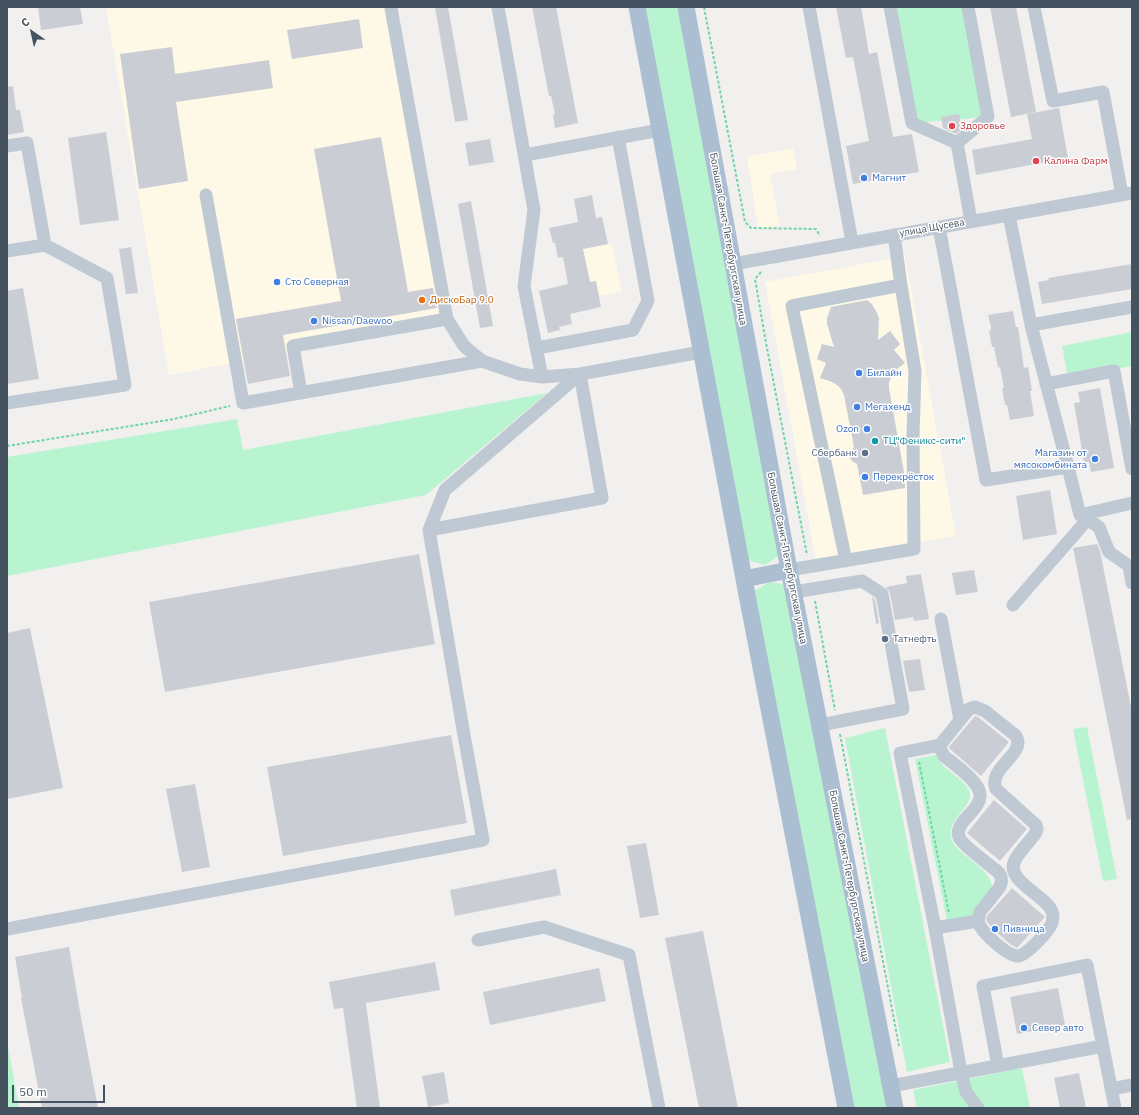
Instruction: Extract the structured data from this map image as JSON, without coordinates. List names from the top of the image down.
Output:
{
  "streets": {
    "main road": ["Большая Санкт-Петербургская улица"],
    "street": ["улица Щусева"]
  },
  "crossings": [
    ["улица Щусева", "Большая Санкт-Петербургская улица"]
  ],
  "places": [
    "Здоровье",
    "Калина Фарм",
    "Магнит",
    "Сто Северная",
    "ДискоБар 9.0",
    "Nissan/Daewoo",
    "Билайн",
    "Мегахенд",
    "Ozon",
    "ТЦ\"Феникс-сити\"",
    "Сбербанк",
    "Магазин от мясокомбината",
    "Перекрёсток",
    "Татнефть",
    "Пивница",
    "Север авто"
  ],
  "scale_bar": "50 m",
  "north": "top left"
}
